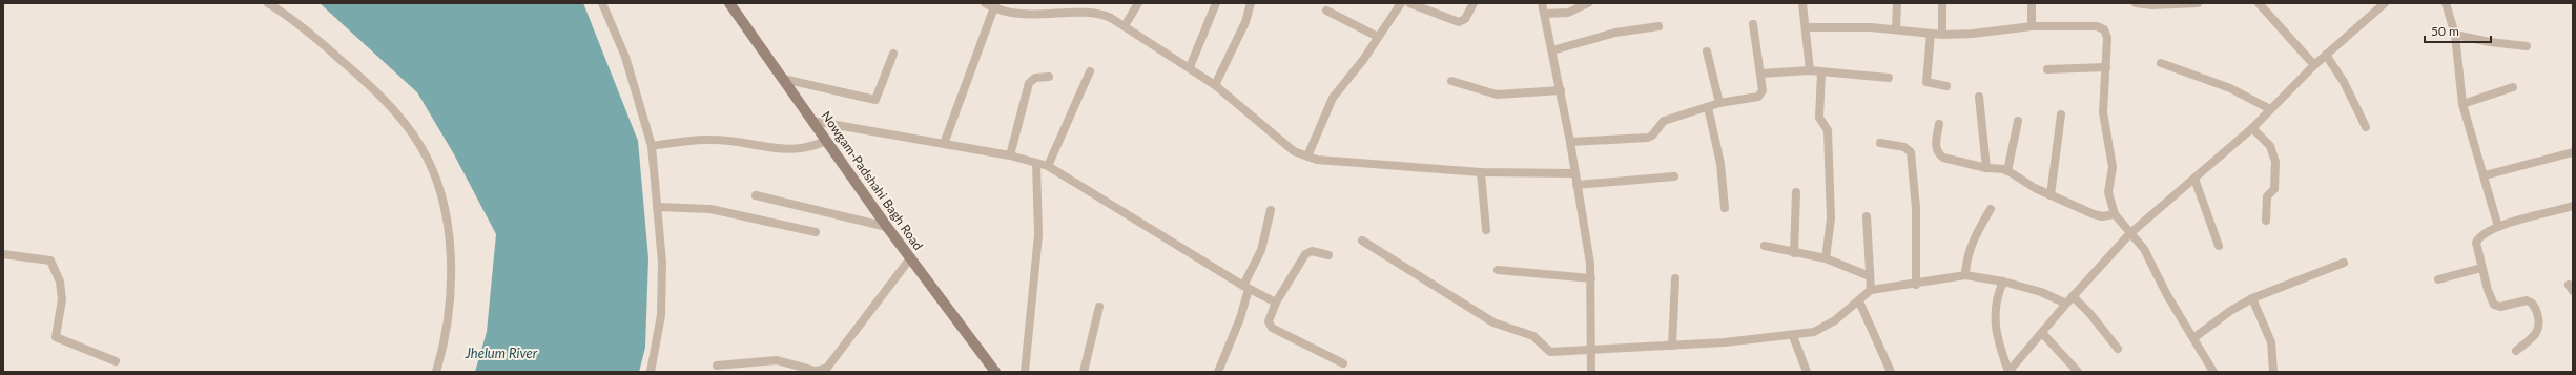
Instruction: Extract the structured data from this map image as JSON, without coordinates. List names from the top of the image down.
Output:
{
  "streets": {
    "main road": ["Nowgam-Padshahi Bagh Road"]
  },
  "water": ["Jhelum River"],
  "scale_bar": "50 m"
}
